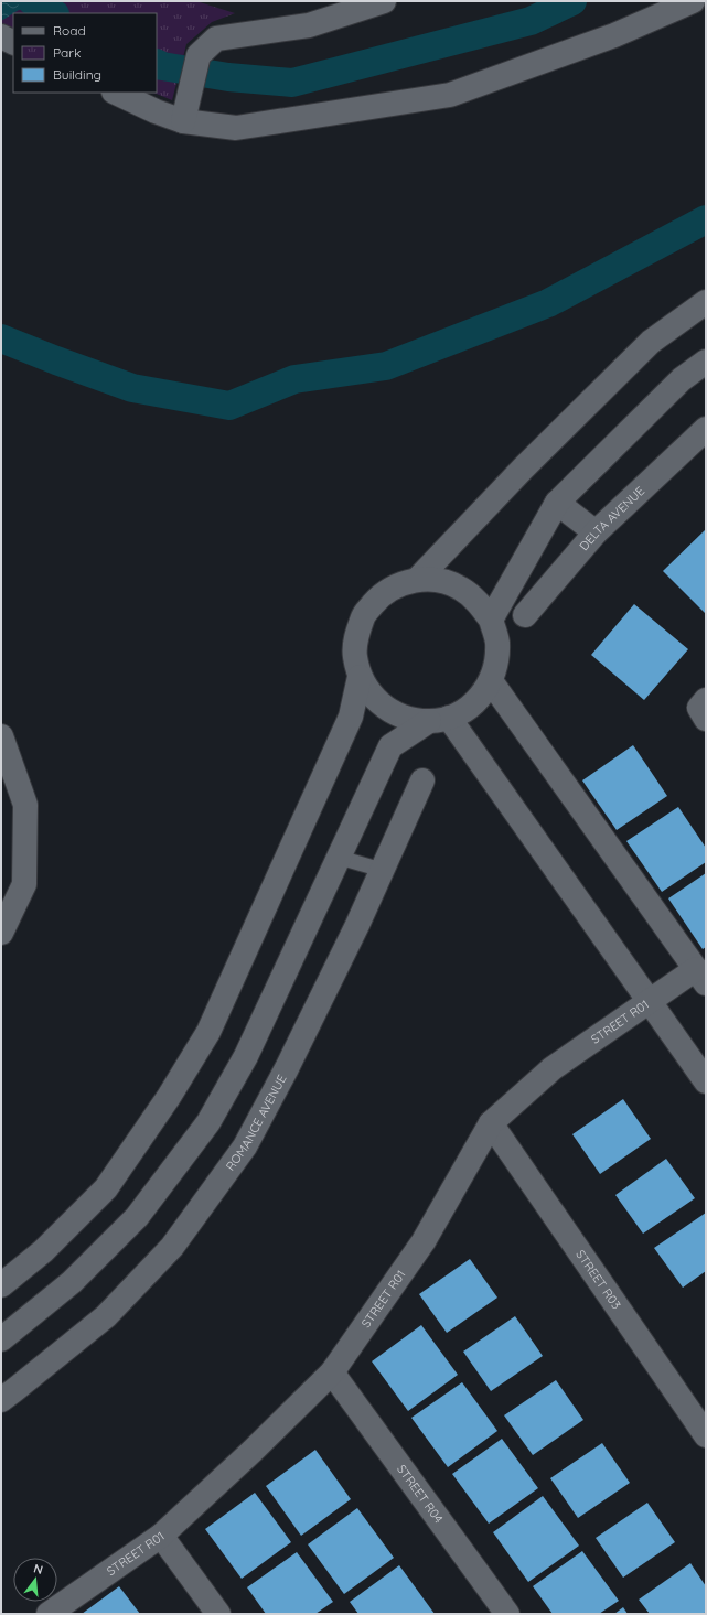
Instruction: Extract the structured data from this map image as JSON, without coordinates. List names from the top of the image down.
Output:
{
  "streets": {
    "street": [
      "DELTA AVENUE",
      "STREET R01",
      "ROMANCE AVENUE",
      "STREET R03",
      "STREET R04"
    ]
  },
  "crossings": [
    ["STREET R01", "STREET R03"],
    ["STREET R01", "STREET R04"]
  ],
  "legend": ["Road", "Park", "Building"],
  "north": "top"
}
